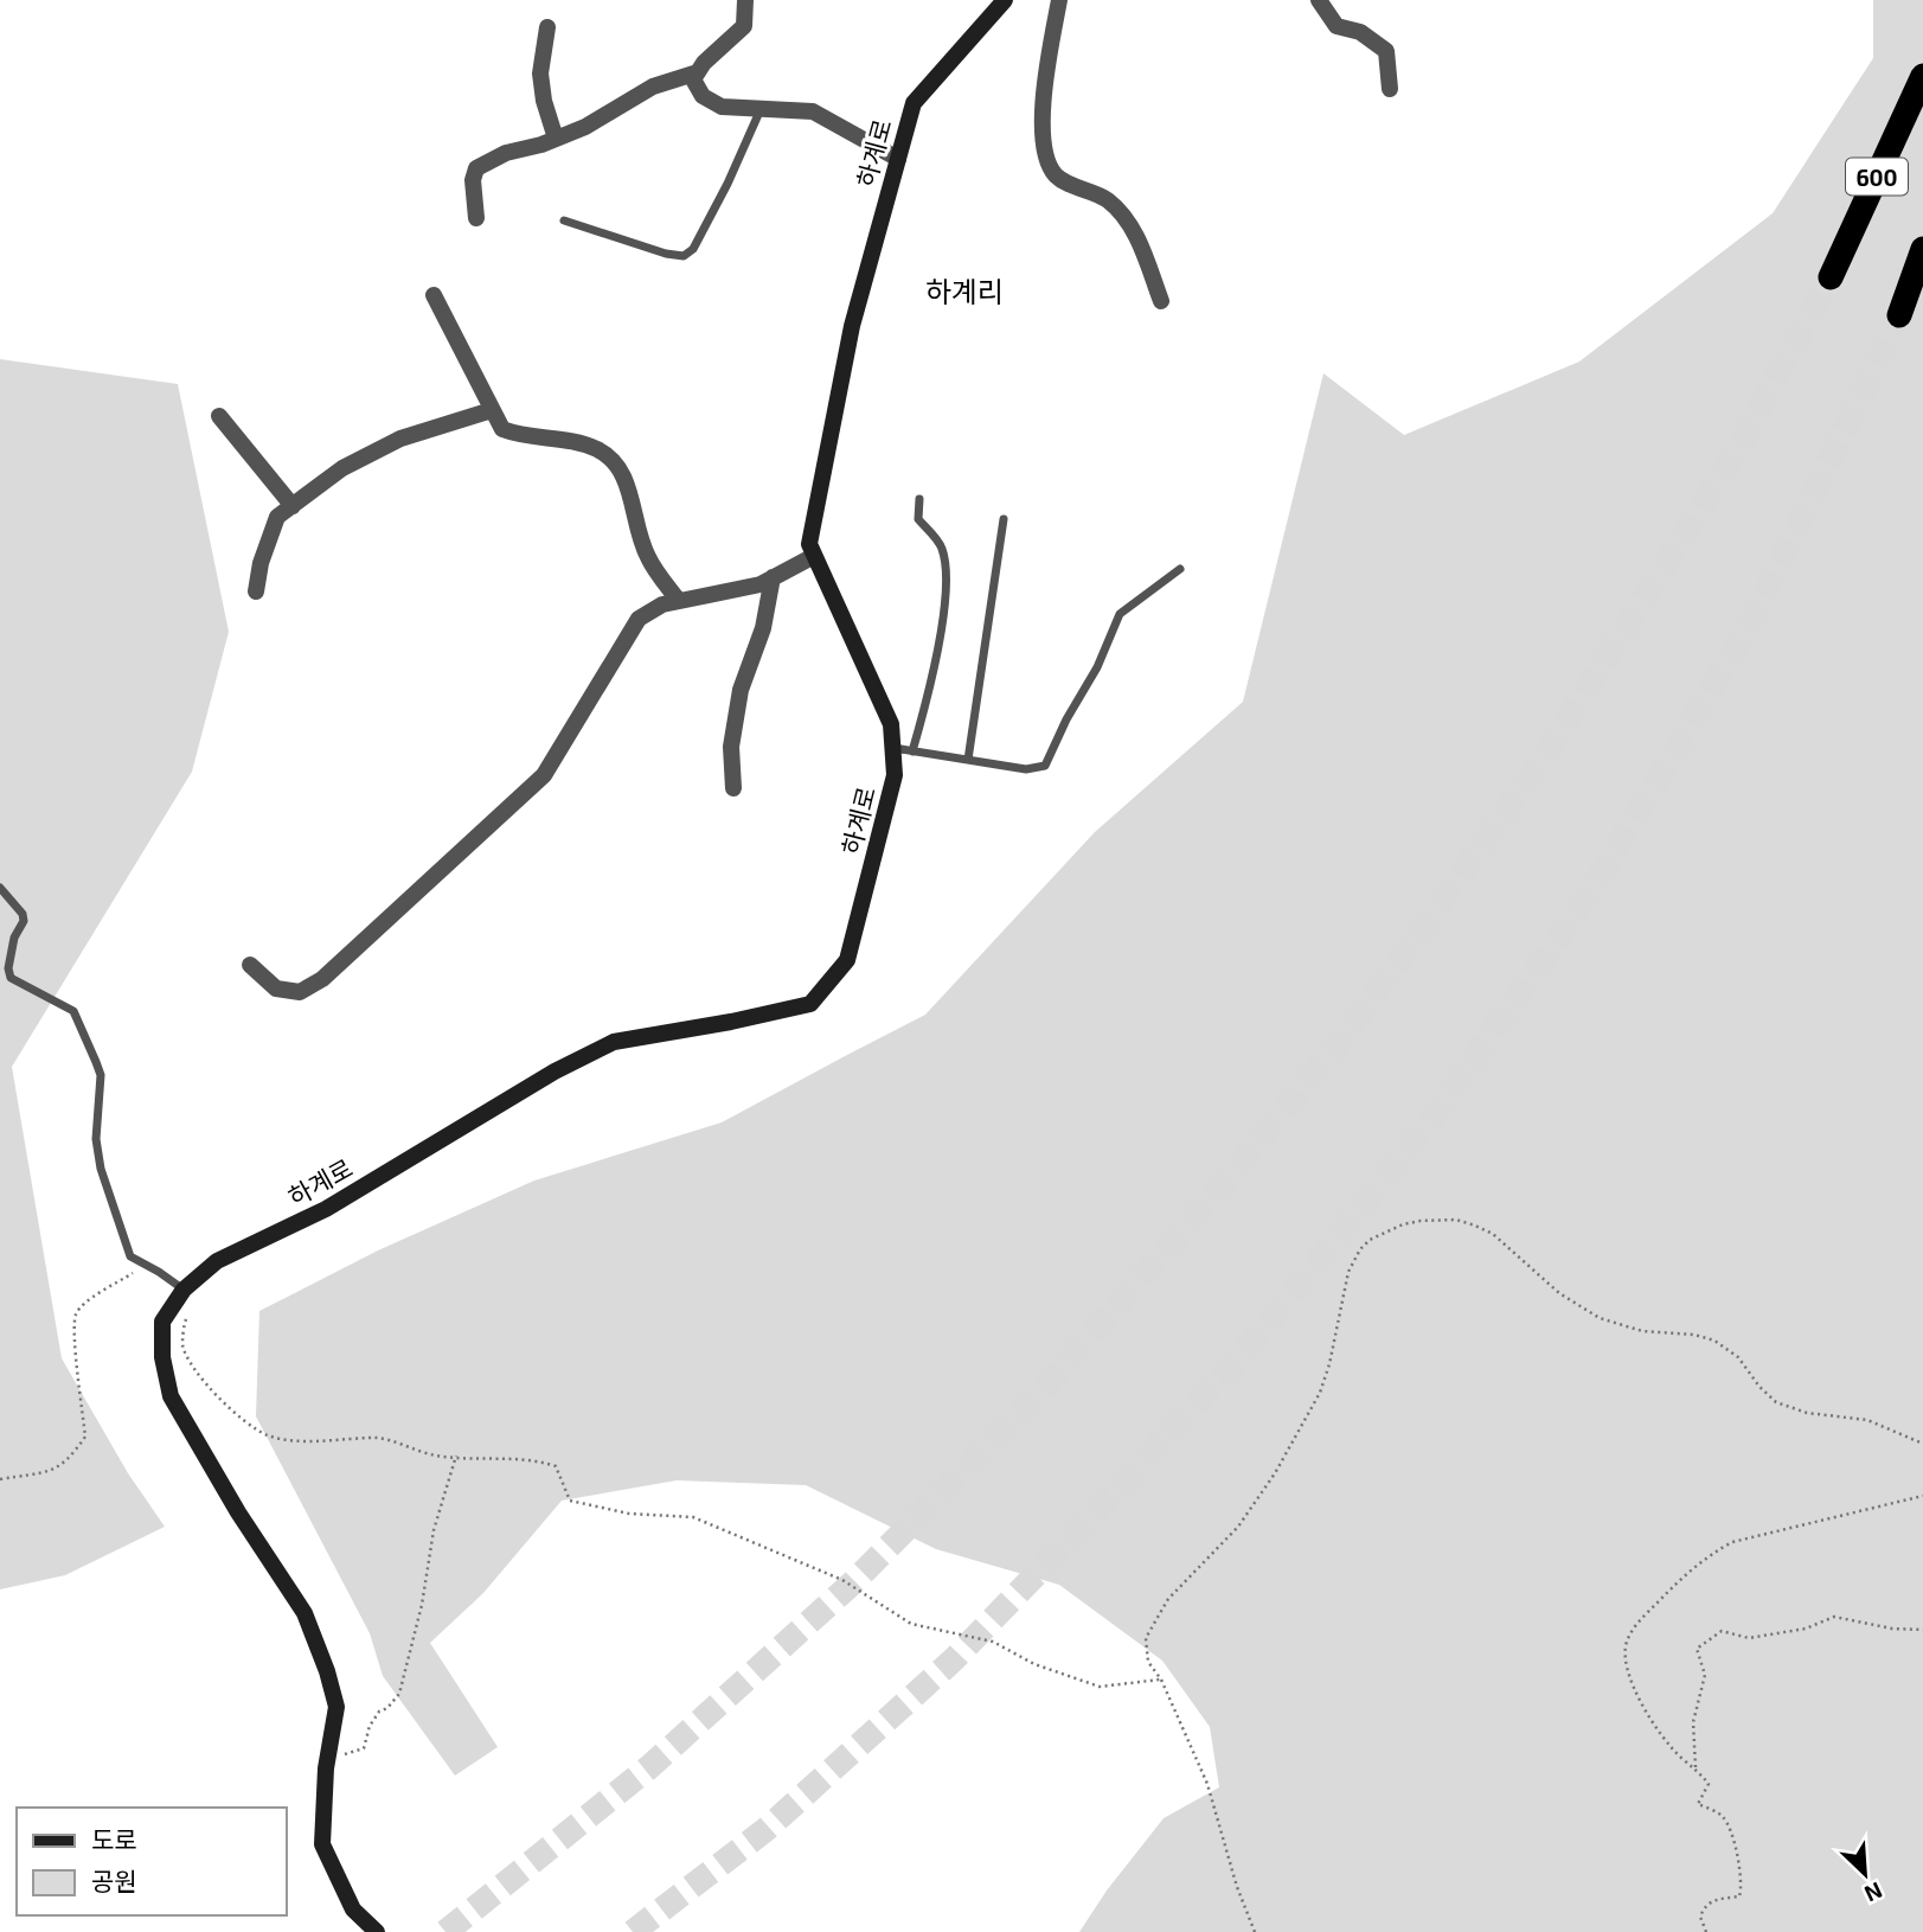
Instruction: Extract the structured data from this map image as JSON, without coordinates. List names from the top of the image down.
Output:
{
  "streets": {
    "highway": ["600"],
    "street": ["하계로"]
  },
  "districts": ["하계리"],
  "legend": ["도로", "공원"],
  "north": "bottom right"
}
